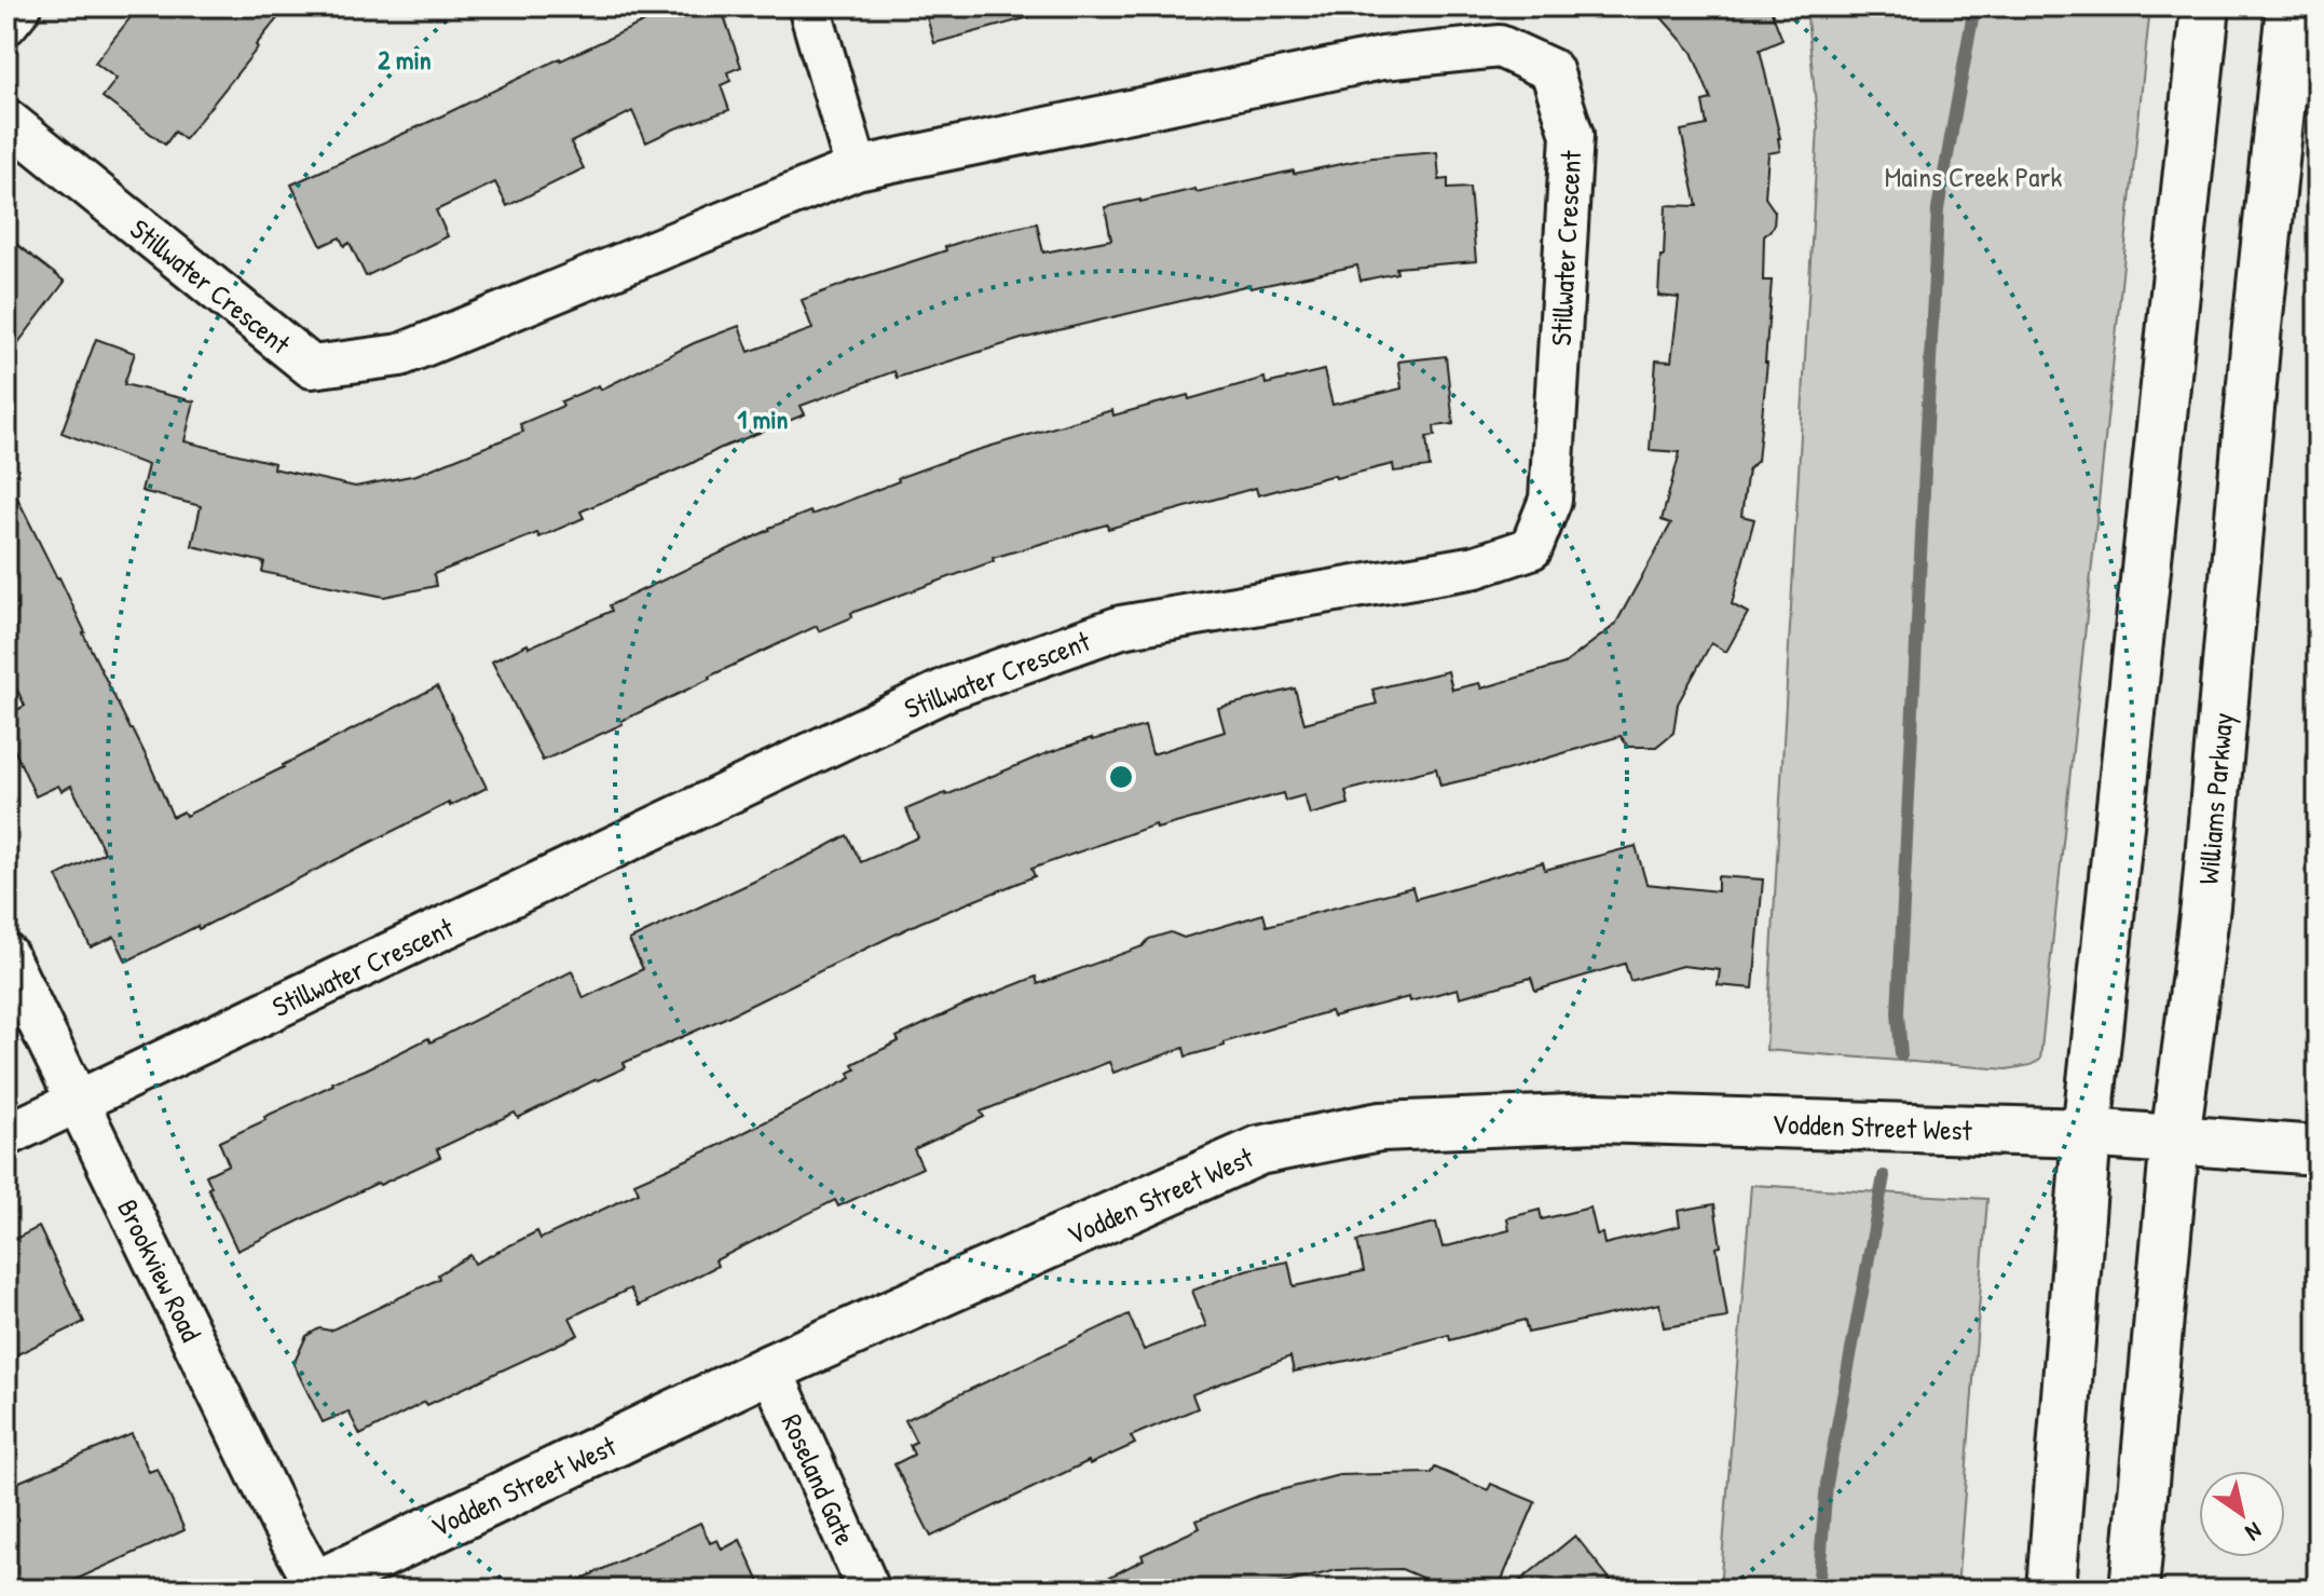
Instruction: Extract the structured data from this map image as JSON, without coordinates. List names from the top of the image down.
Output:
{
  "streets": {
    "main road": ["Williams Parkway", "Vodden Street West"],
    "street": ["Stillwater Crescent", "Brookview Road", "Roseland Gate"]
  },
  "crossings": [
    ["Stillwater Crescent", "Brookview Road"],
    ["Williams Parkway", "Vodden Street West"],
    ["Vodden Street West", "Brookview Road"],
    ["Vodden Street West", "Roseland Gate"]
  ],
  "parks": ["Mains Creek Park"],
  "north": "bottom right",
  "rings": ["2 min", "1 min"]
}
